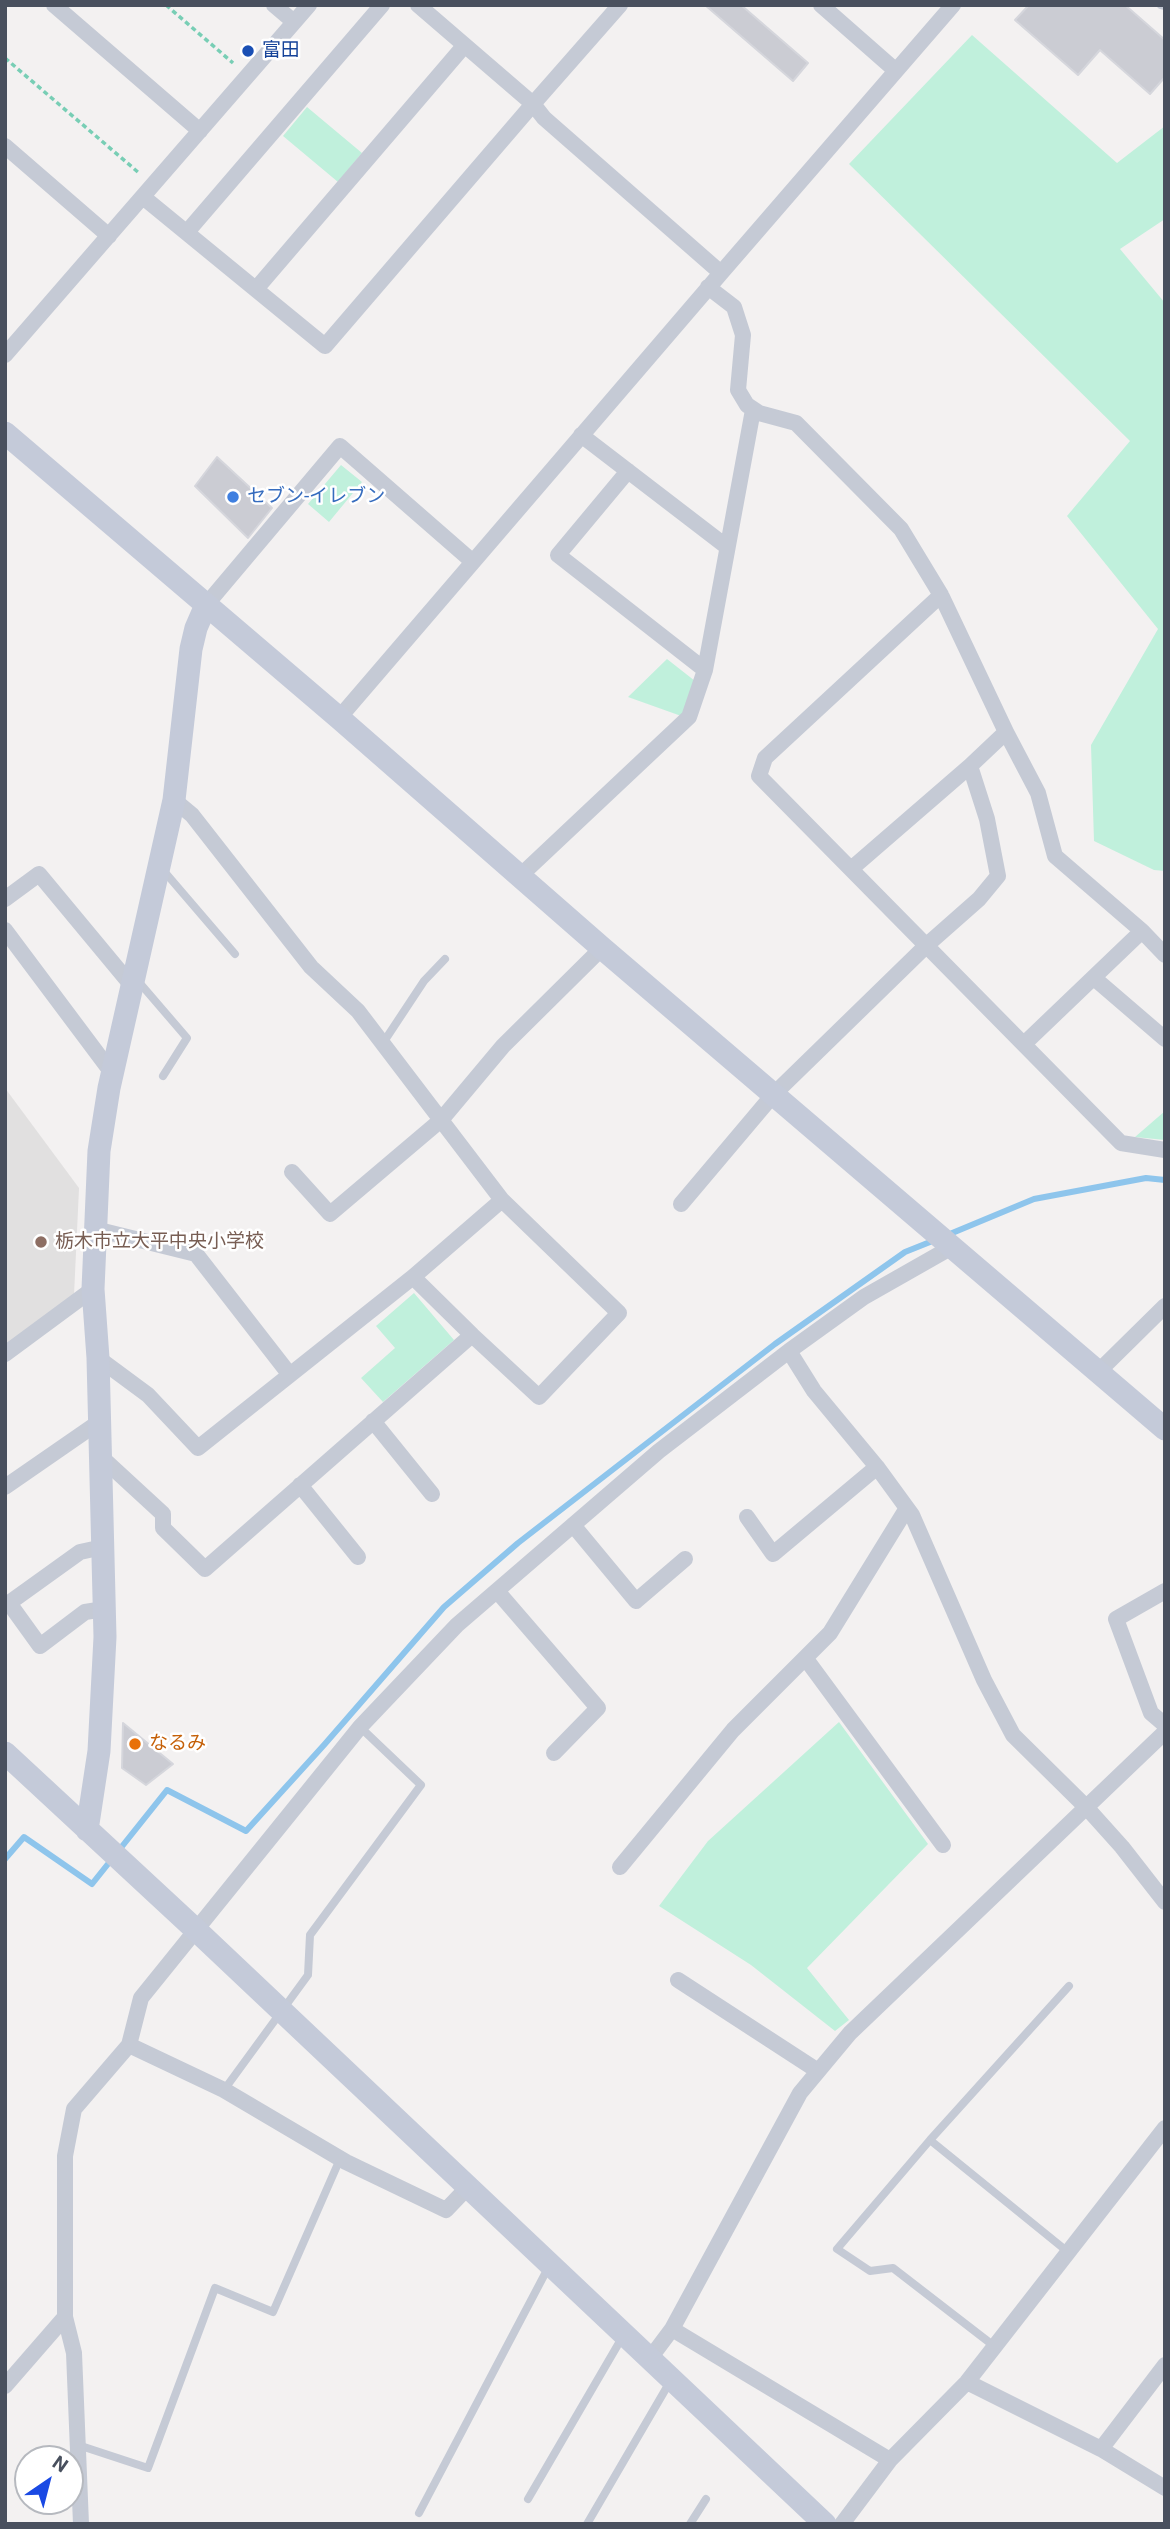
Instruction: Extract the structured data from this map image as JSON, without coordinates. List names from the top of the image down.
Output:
{
  "places": [
    "富田",
    "セブン-イレブン",
    "栃木市立大平中央小学校",
    "なるみ"
  ],
  "north": "top right"
}
